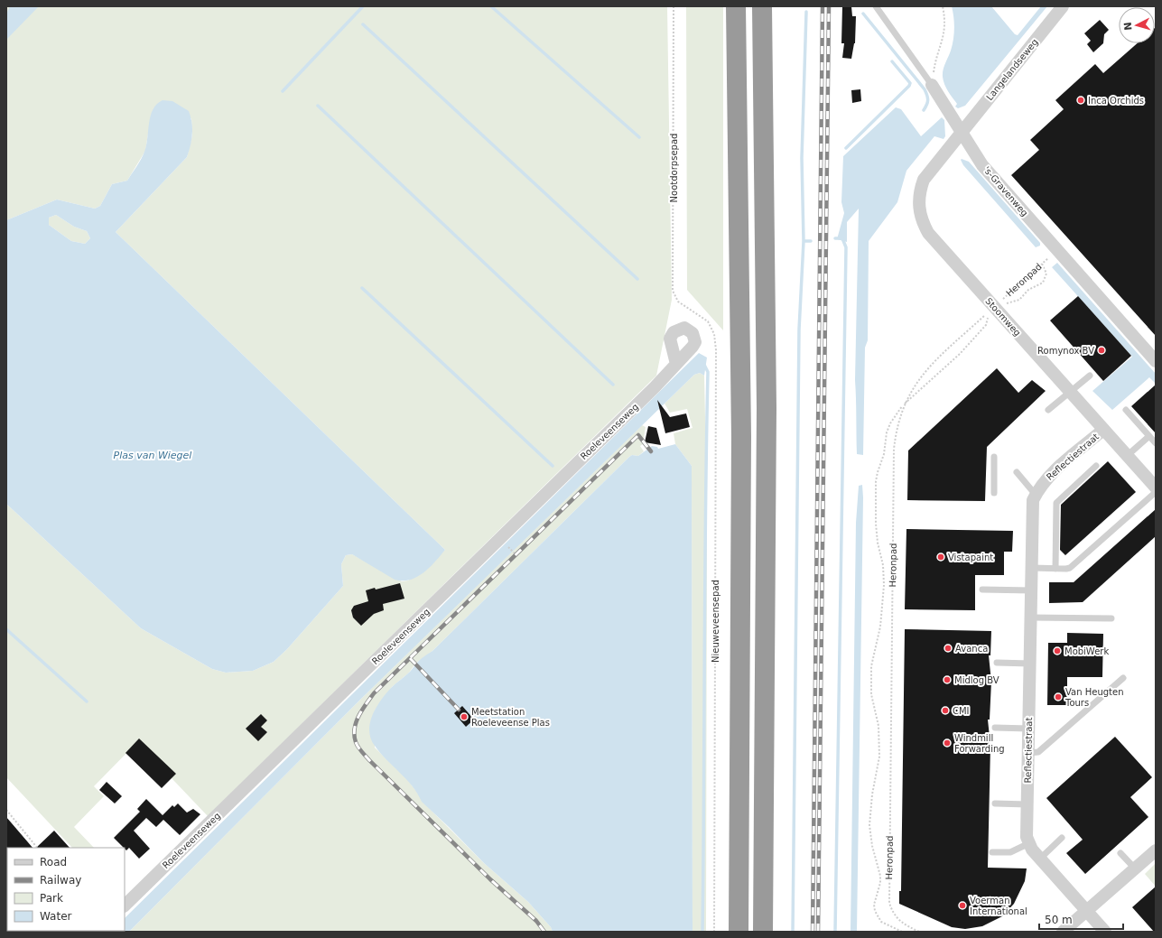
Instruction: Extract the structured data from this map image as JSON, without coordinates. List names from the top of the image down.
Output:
{
  "streets": {
    "street": [
      "Langelandseweg",
      "'s-Gravenweg",
      "Stoomweg",
      "Roeleveenseweg",
      "Reflectiestraat"
    ],
    "path": ["Nootdorpsepad", "Heronpad", "Nieuweveensepad"]
  },
  "crossings": [
    ["Langelandseweg", "'s-Gravenweg"],
    ["Langelandseweg", "Stoomweg"],
    ["Nootdorpsepad", "Nieuweveensepad"],
    ["'s-Gravenweg", "Heronpad"],
    ["'s-Gravenweg", "Stoomweg"],
    ["Heronpad", "Stoomweg"],
    ["Stoomweg", "Reflectiestraat"]
  ],
  "water": ["Plas van Wiegel"],
  "places": [
    "Inca Orchids",
    "Romynox BV",
    "Vistapaint",
    "Avanca",
    "MobiWerk",
    "Midlog BV",
    "Van Heugten Tours",
    "CMI",
    "Meetstation Roeleveense Plas",
    "Windmill Forwarding",
    "Voerman International"
  ],
  "legend": [
    "Road",
    "Railway",
    "Park",
    "Water"
  ],
  "scale_bar": "50 m",
  "north": "left"
}
